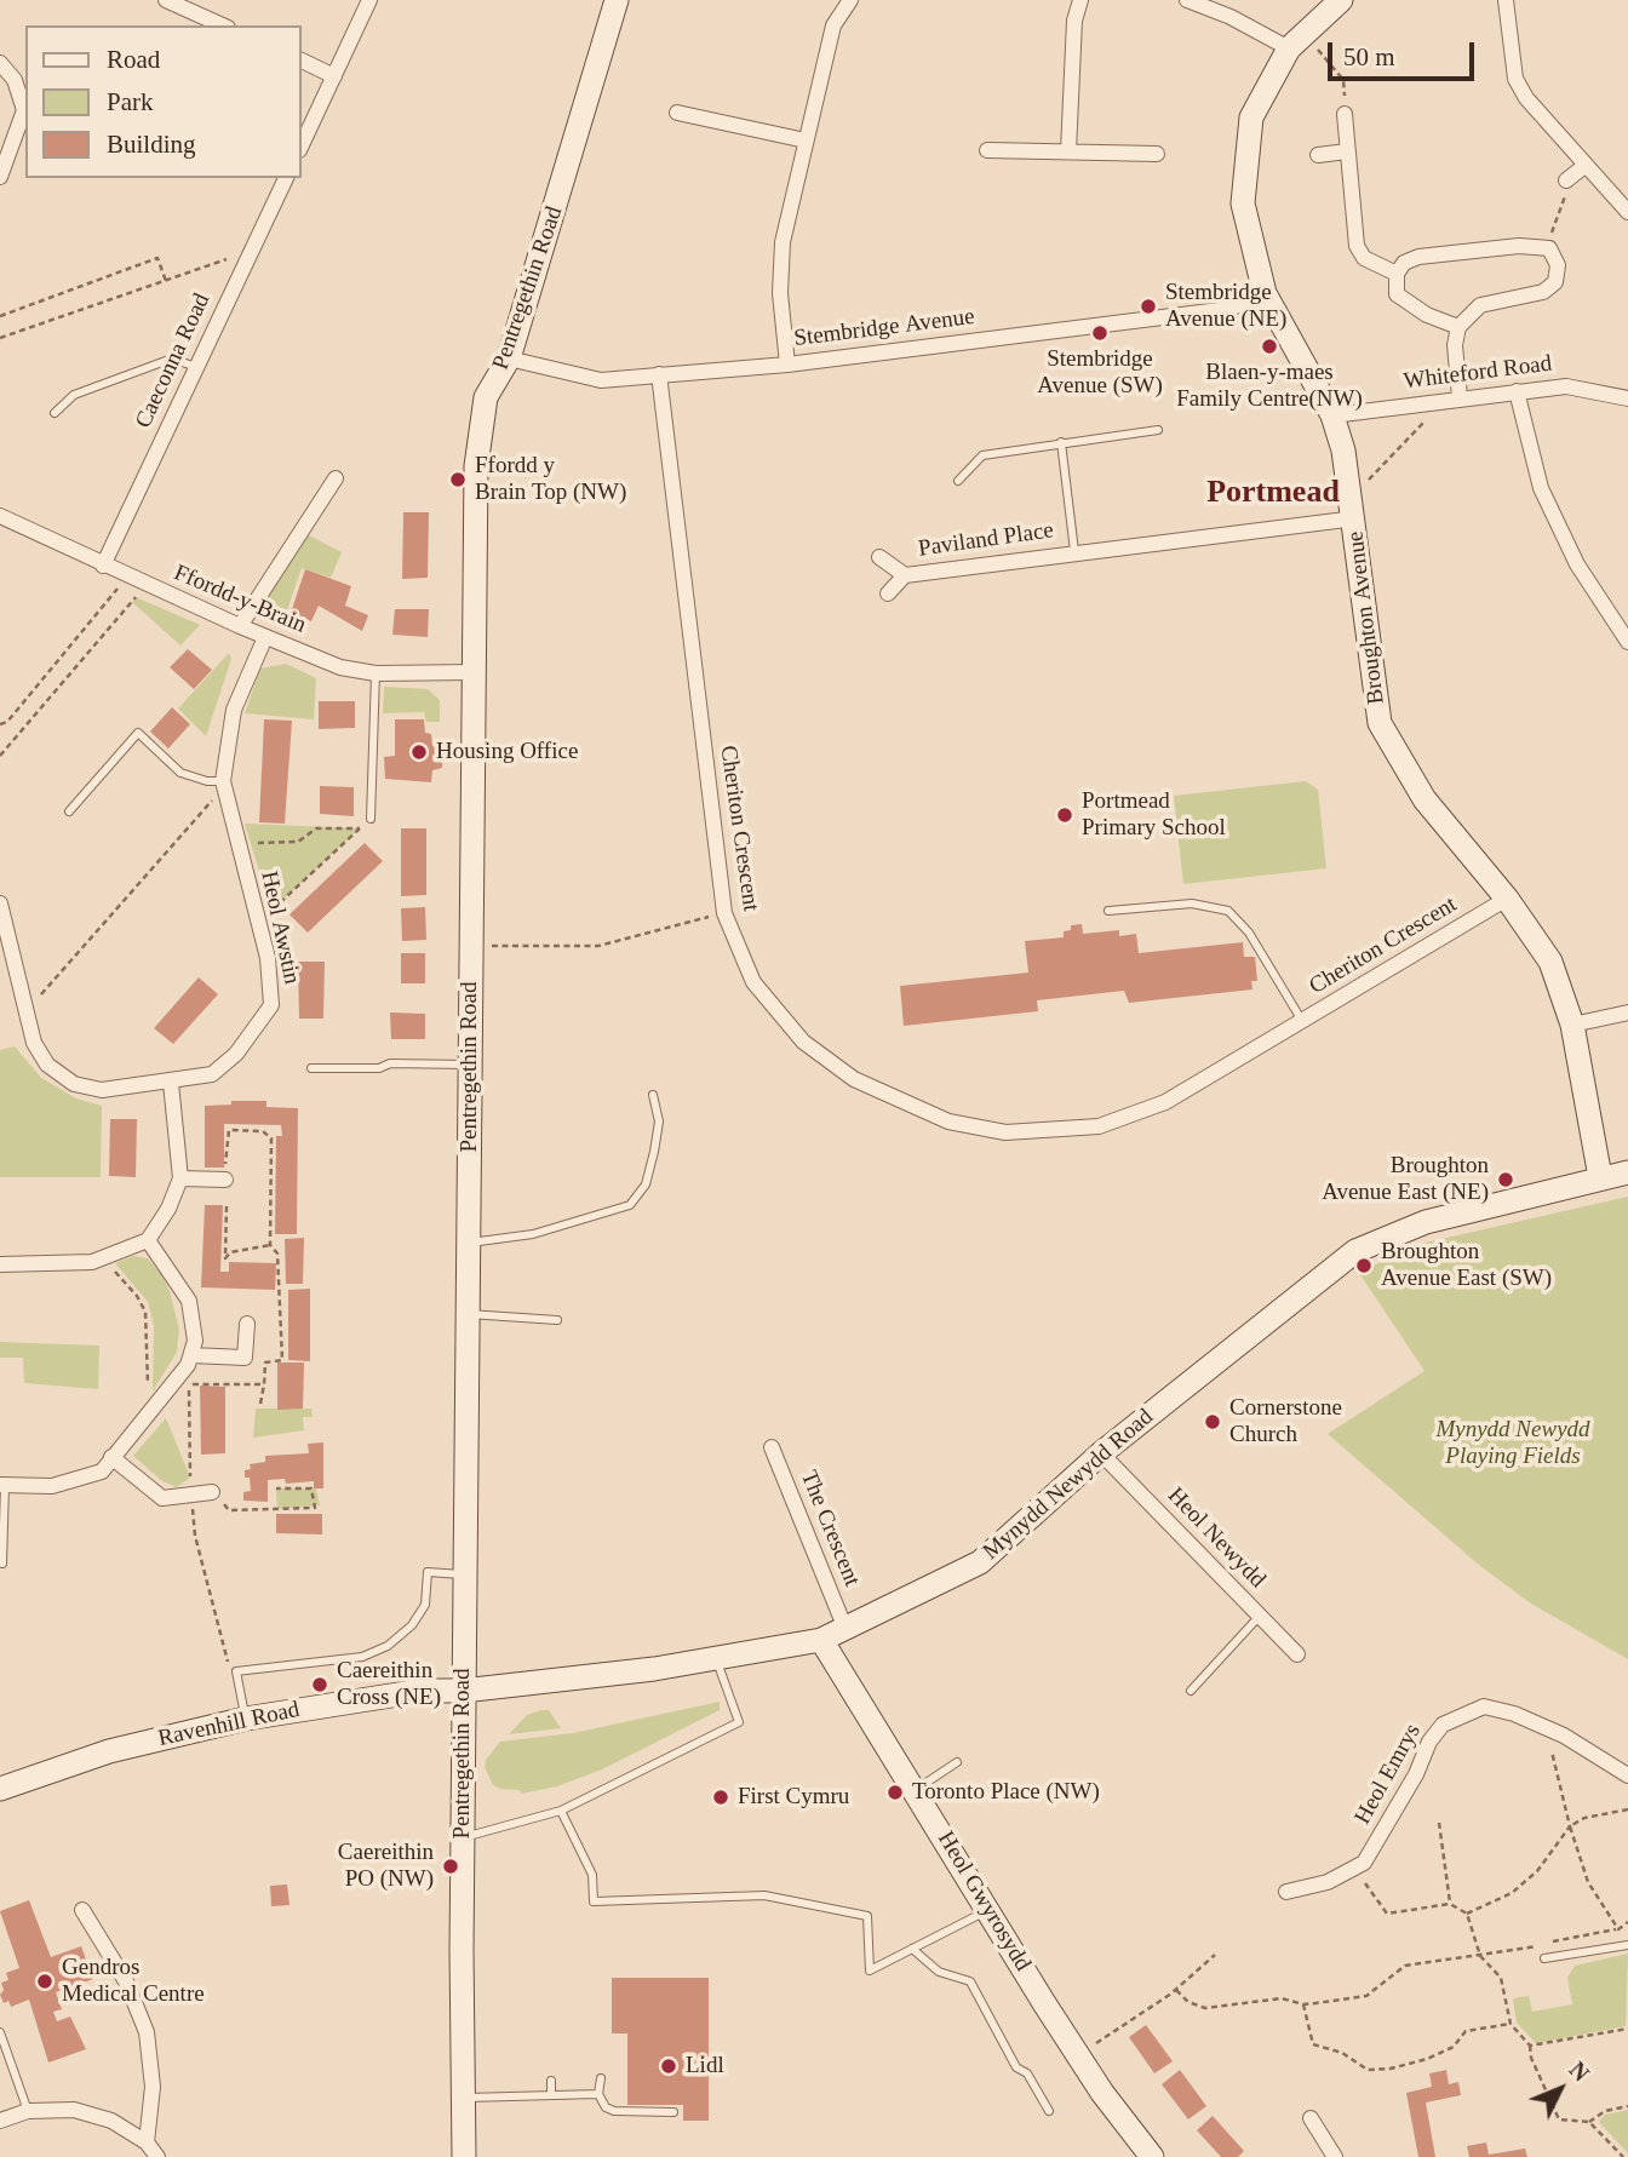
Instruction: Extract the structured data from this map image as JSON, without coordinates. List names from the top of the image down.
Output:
{
  "streets": {
    "street": [
      "Pentregethin Road",
      "Stembridge Avenue",
      "Caeconna Road",
      "Whiteford Road",
      "Paviland Place",
      "Ffordd-y-Brain",
      "Broughton Avenue",
      "Cheriton Crescent",
      "Heol Awstin",
      "Mynydd Newydd Road",
      "The Crescent",
      "Heol Newydd",
      "Ravenhill Road",
      "Heol Emrys",
      "Heol Gwyrosydd"
    ]
  },
  "crossings": [
    ["Pentregethin Road", "Stembridge Avenue"],
    ["Pentregethin Road", "Ffordd-y-Brain"],
    ["Pentregethin Road", "Mynydd Newydd Road"],
    ["Pentregethin Road", "Ravenhill Road"],
    ["Stembridge Avenue", "Broughton Avenue"],
    ["Stembridge Avenue", "Cheriton Crescent"],
    ["Caeconna Road", "Ffordd-y-Brain"],
    ["Whiteford Road", "Broughton Avenue"],
    ["Paviland Place", "Broughton Avenue"],
    ["Ffordd-y-Brain", "Heol Awstin"],
    ["Broughton Avenue", "Cheriton Crescent"],
    ["Broughton Avenue", "Mynydd Newydd Road"],
    ["Mynydd Newydd Road", "The Crescent"],
    ["Mynydd Newydd Road", "Heol Newydd"],
    ["Mynydd Newydd Road", "Ravenhill Road"],
    ["Mynydd Newydd Road", "Heol Gwyrosydd"]
  ],
  "districts": ["Portmead"],
  "parks": ["Mynydd Newydd Playing Fields"],
  "places": [
    "Stembridge Avenue (NE)",
    "Stembridge Avenue (SW)",
    "Blaen-y-maes Family Centre(NW)",
    "Ffordd y Brain Top (NW)",
    "Housing Office",
    "Portmead Primary School",
    "Broughton Avenue East (NE)",
    "Broughton Avenue East (SW)",
    "Cornerstone Church",
    "Caereithin Cross (NE)",
    "Toronto Place (NW)",
    "First Cymru",
    "Caereithin PO (NW)",
    "Gendros Medical Centre",
    "Lidl"
  ],
  "legend": ["Road", "Park", "Building"],
  "scale_bar": "50 m",
  "north": "top right"
}
